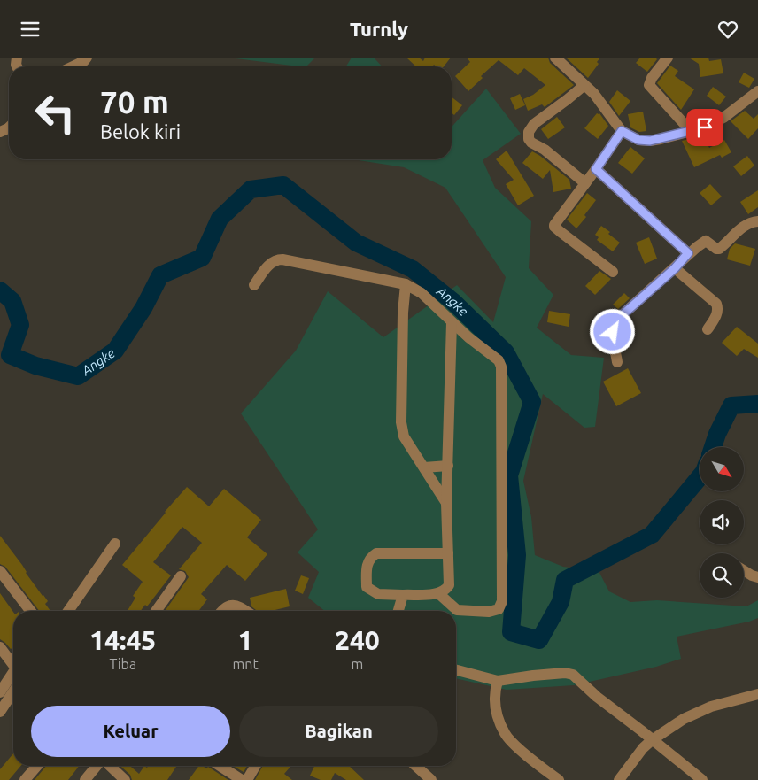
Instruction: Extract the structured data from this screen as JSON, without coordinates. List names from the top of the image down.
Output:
{
  "water": ["Angke"],
  "north": "bottom right",
  "page": {
    "header": "Turnly",
    "turn": ["70 m", "Belok kiri"],
    "eta": [
      "14:45",
      "Tiba",
      "1",
      "mnt",
      "240",
      "m"
    ],
    "buttons": ["Keluar", "Bagikan"]
  }
}
